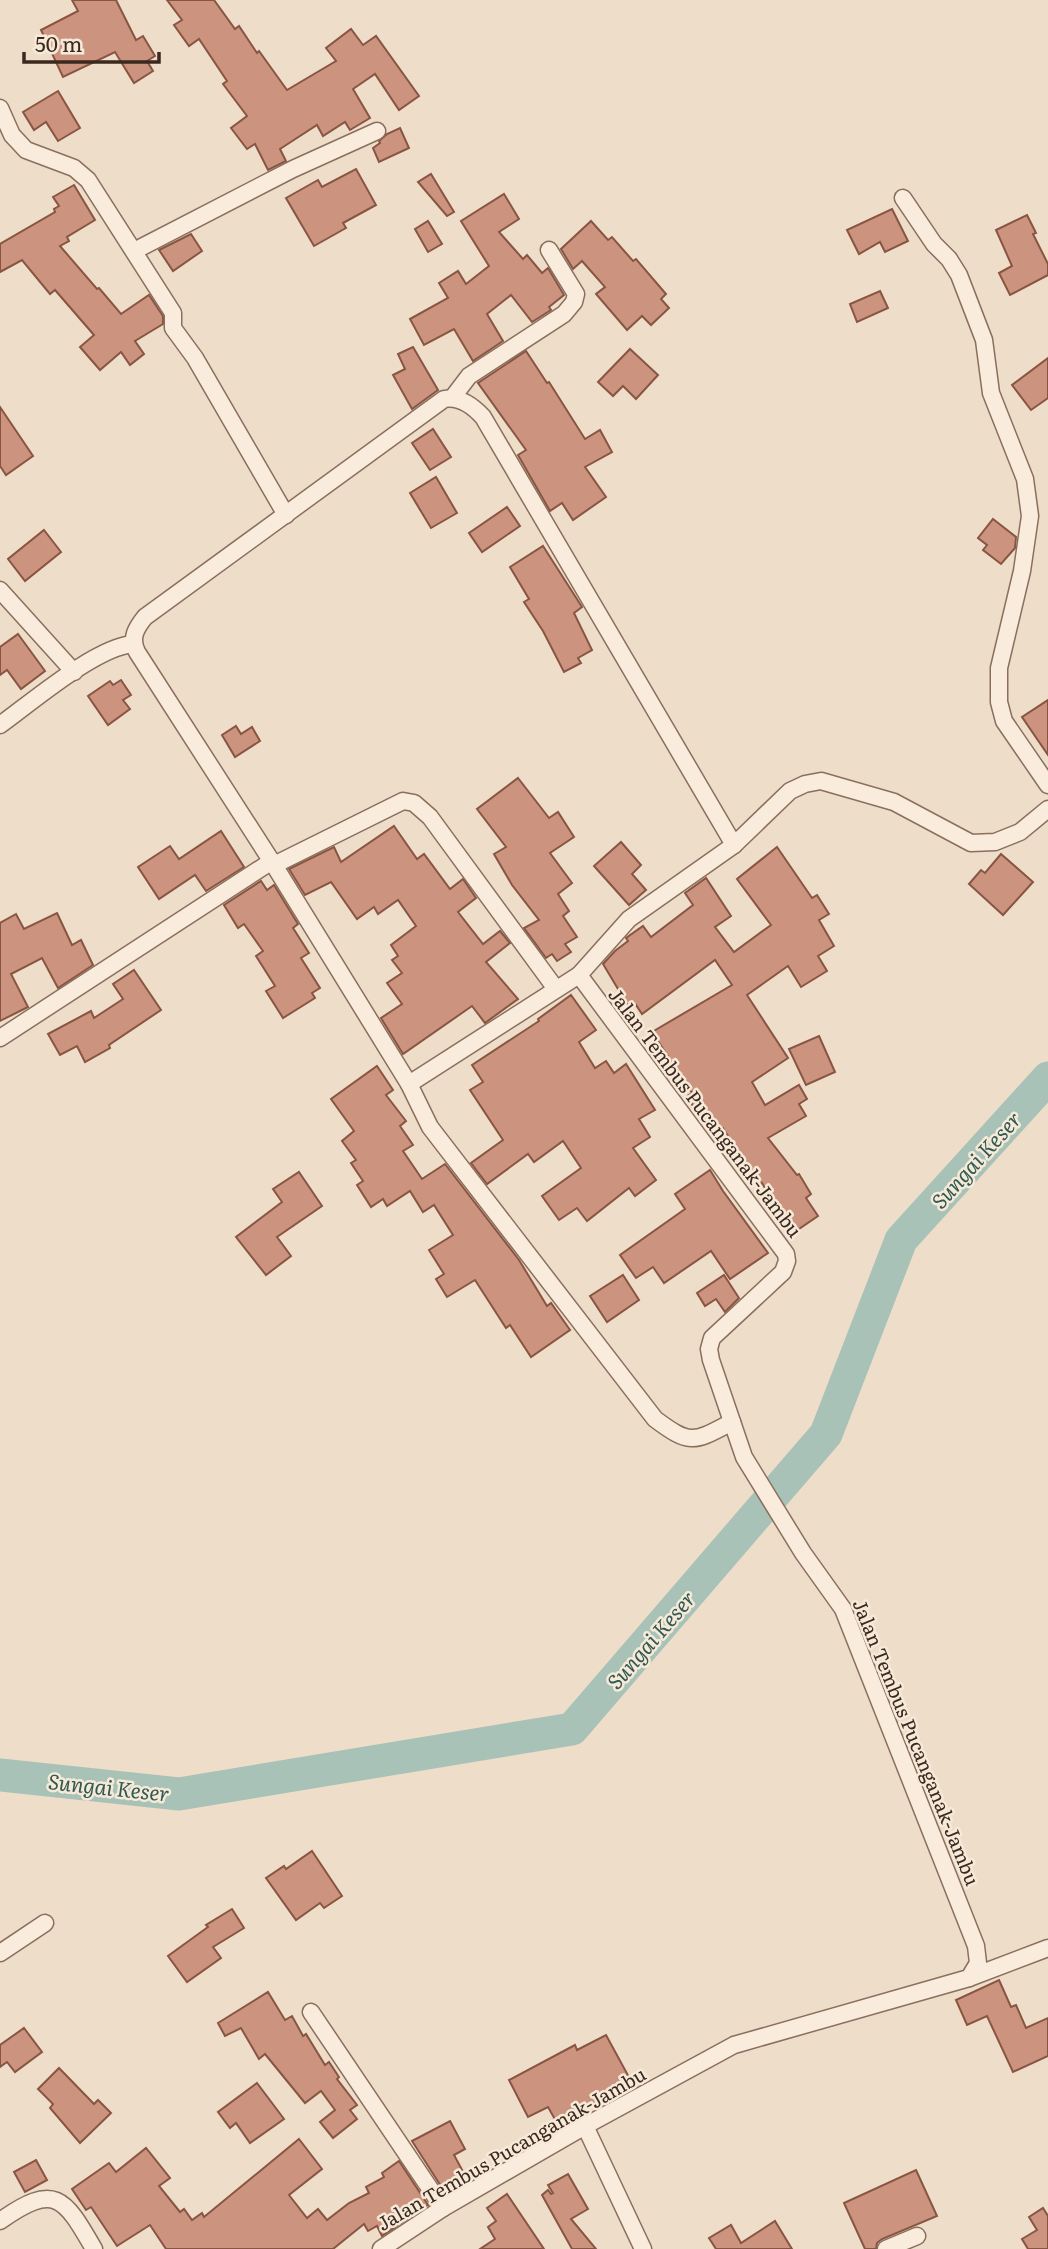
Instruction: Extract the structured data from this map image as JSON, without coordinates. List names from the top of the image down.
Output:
{
  "streets": {
    "street": ["Jalan Tembus Pucanganak-Jambu"]
  },
  "water": ["Sungai Keser"],
  "scale_bar": "50 m"
}
